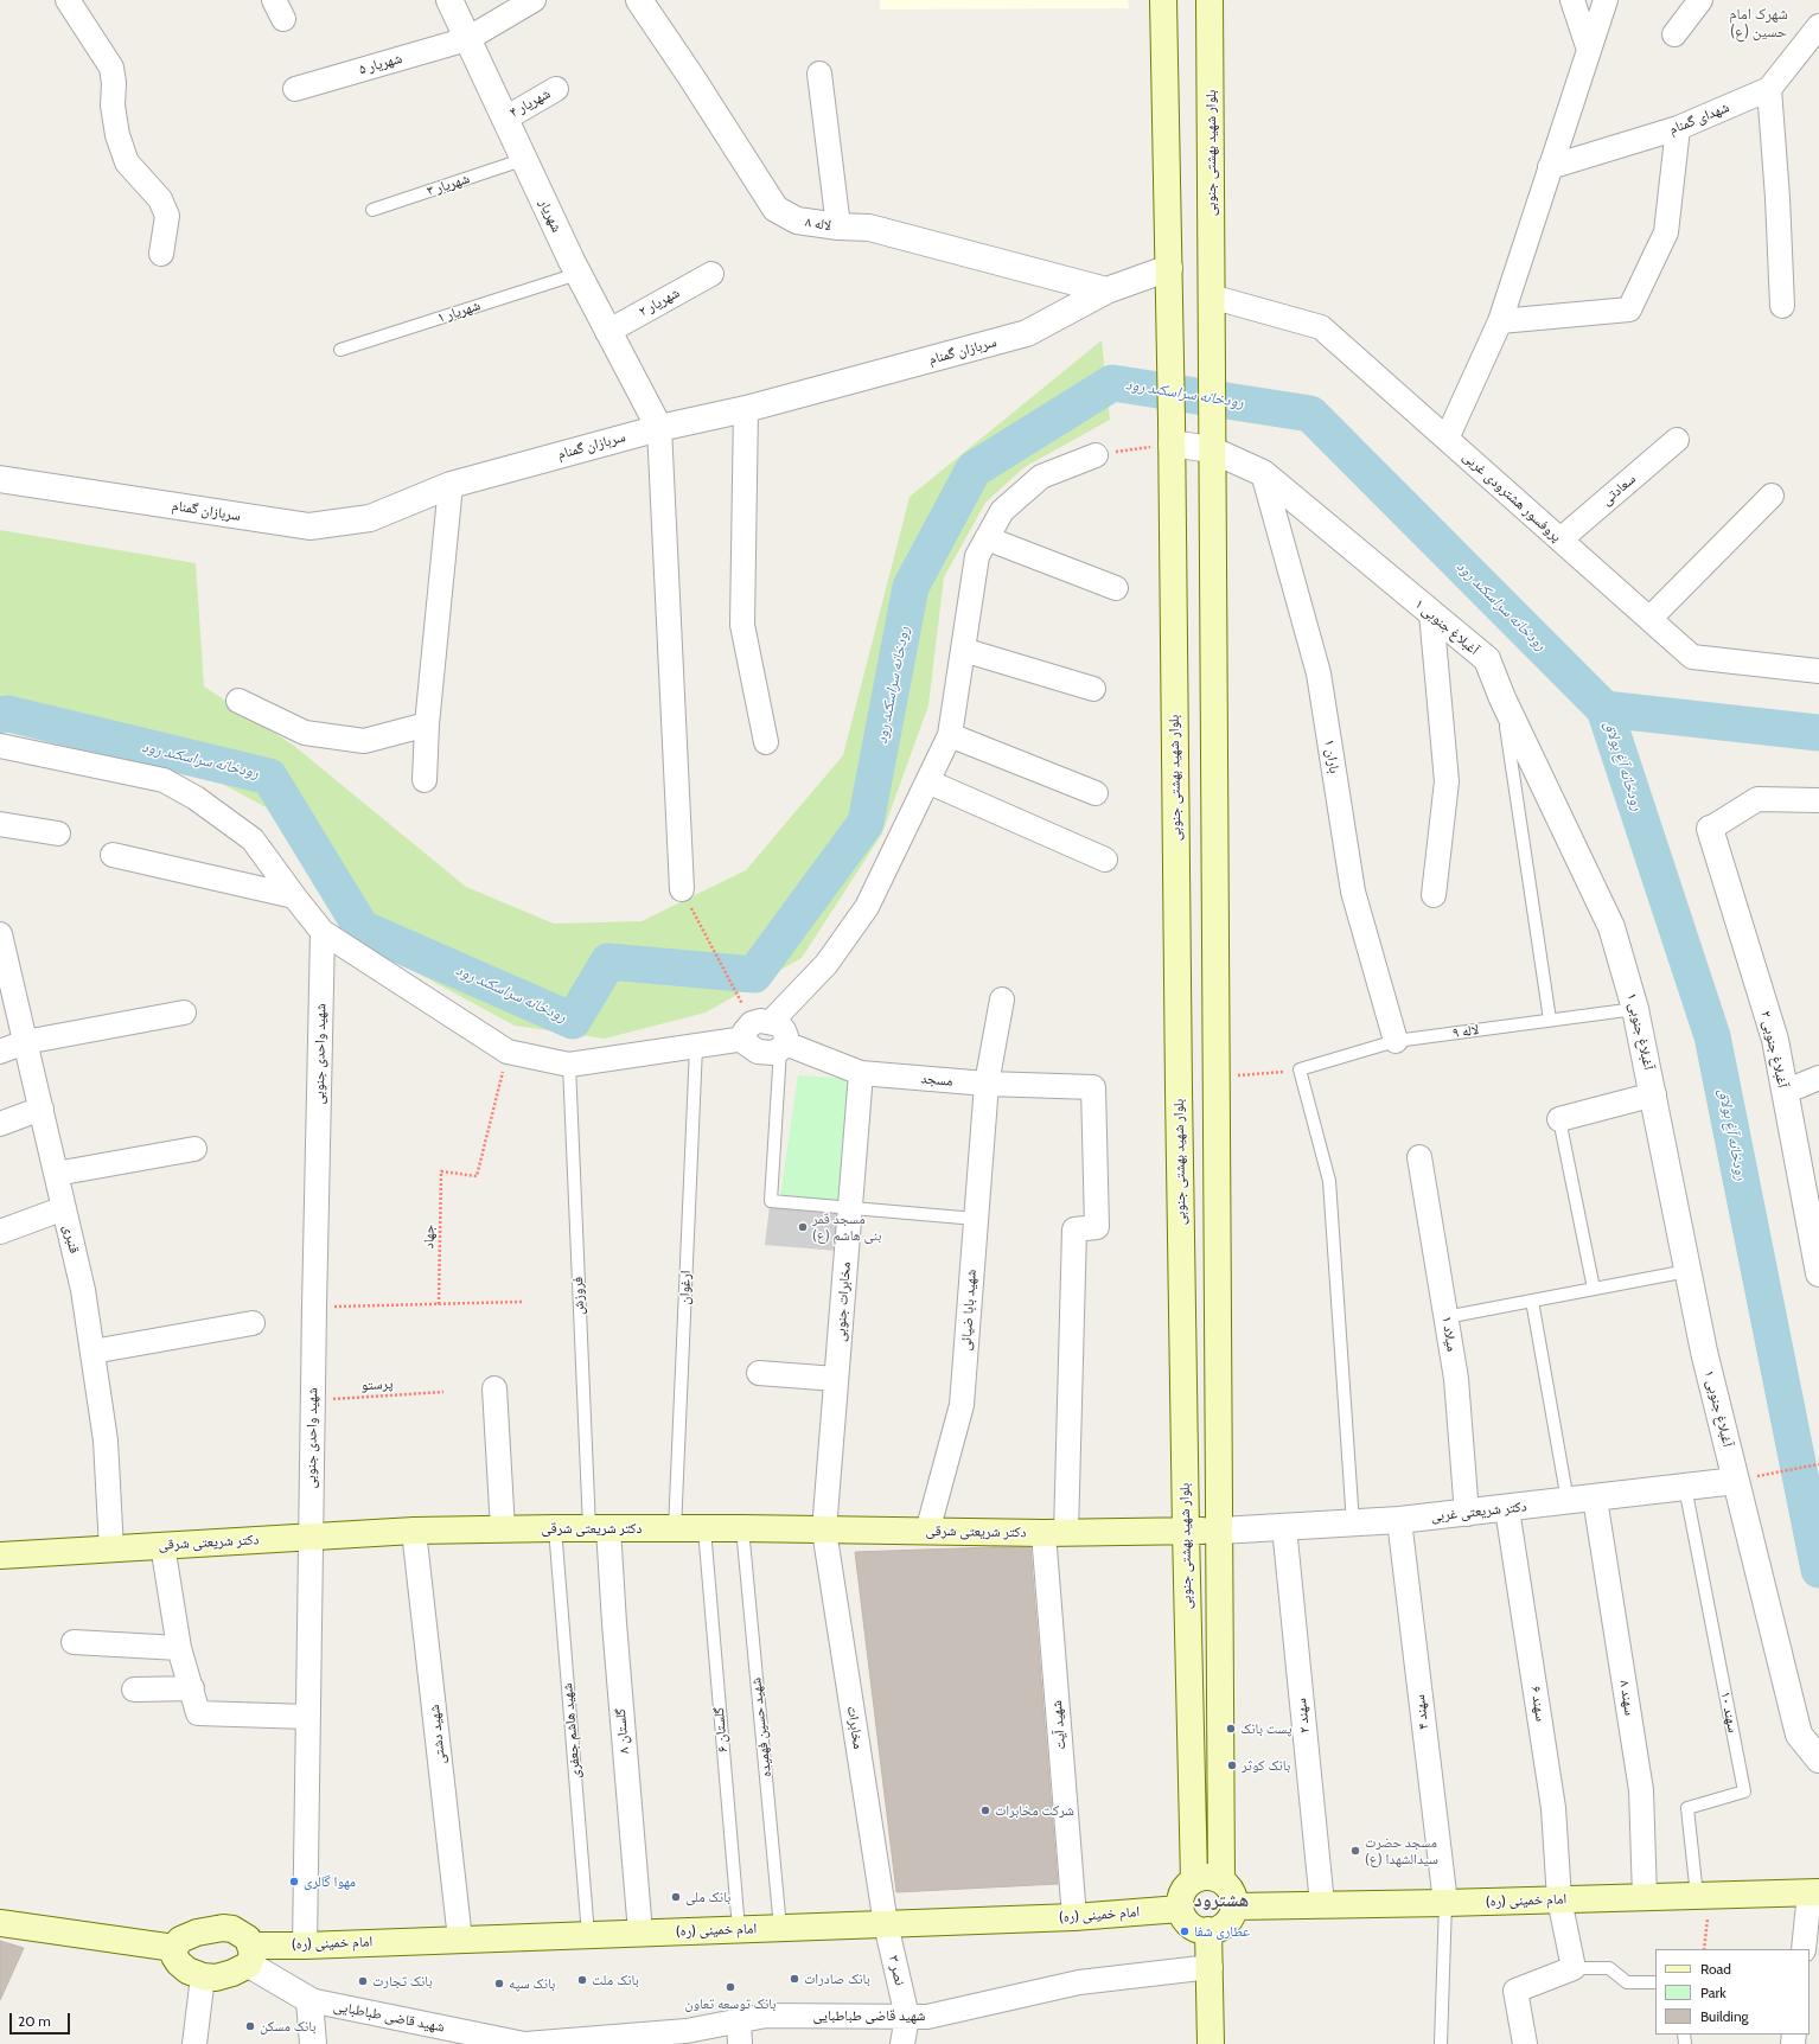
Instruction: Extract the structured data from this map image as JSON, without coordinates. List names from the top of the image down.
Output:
{
  "streets": {
    "main road": ["بلوار شهید بهشتی جنوبی", "دکتر شریعتی شرقی", "امام خمینی (ره)"],
    "street": [
      "شهریار ۵",
      "شهریار ۴",
      "شهدای گمنام",
      "شهریار",
      "لاله ۸",
      "شهریار ۲",
      "سربازان گمنام",
      "سعادتی",
      "پروفسور هشترودی غربی",
      "آغبلاغ جنوبی ۱",
      "باران ۱",
      "آغبلاغ جنوبی ۲",
      "شهید واحدی جنوبی",
      "مسجد",
      "قنبری",
      "مخابرات جنوبی",
      "شهيد بابا ضيائی",
      "میلاد ۱",
      "دکتر شریعتی غربی",
      "سهند ۸",
      "سهند ۶",
      "سهند ۴",
      "سهند ۲",
      "شهید آیت",
      "مخابرات",
      "گلستان ۸",
      "شهید دشتی",
      "نصر ۳",
      "شهید قاضی طباطبایی"
    ],
    "lane": [
      "شهریار ۳",
      "شهریار ۱",
      "لاله ۹",
      "ارغوان",
      "فروزش",
      "سهند ۱۰",
      "شهيد حسین فهمیده",
      "گلستان ۶",
      "شهيد هاشم جعفری"
    ],
    "path": ["جهاد", "پرستو"]
  },
  "crossings": [
    ["شهریار ۵", "شهریار"],
    ["شهریار ۴", "شهریار"],
    ["بلوار شهید بهشتی جنوبی", "سربازان گمنام"],
    ["بلوار شهید بهشتی جنوبی", "پروفسور هشترودی غربی"],
    ["بلوار شهید بهشتی جنوبی", "آغبلاغ جنوبی ۱"],
    ["بلوار شهید بهشتی جنوبی", "دکتر شریعتی شرقی"],
    ["بلوار شهید بهشتی جنوبی", "امام خمینی (ره)"],
    ["شهریار ۳", "شهریار"],
    ["شهریار", "شهریار ۲"],
    ["شهریار", "شهریار ۱"],
    ["شهریار", "سربازان گمنام"],
    ["لاله ۸", "سربازان گمنام"],
    ["سعادتی", "پروفسور هشترودی غربی"],
    ["آغبلاغ جنوبی ۱", "باران ۱"],
    ["آغبلاغ جنوبی ۱", "لاله ۹"],
    ["آغبلاغ جنوبی ۱", "دکتر شریعتی غربی"],
    ["باران ۱", "لاله ۹"],
    ["شهید واحدی جنوبی", "پرستو"],
    ["شهید واحدی جنوبی", "دکتر شریعتی شرقی"],
    ["شهید واحدی جنوبی", "امام خمینی (ره)"],
    ["مسجد", "مخابرات جنوبی"],
    ["مسجد", "شهيد بابا ضيائی"],
    ["مسجد", "شهید آیت"],
    ["قنبری", "دکتر شریعتی شرقی"],
    ["ارغوان", "دکتر شریعتی شرقی"],
    ["فروزش", "دکتر شریعتی شرقی"],
    ["فروزش", "گلستان ۸"],
    ["مخابرات جنوبی", "دکتر شریعتی شرقی"],
    ["مخابرات جنوبی", "مخابرات"],
    ["شهيد بابا ضيائی", "دکتر شریعتی شرقی"],
    ["میلاد ۱", "دکتر شریعتی غربی"],
    ["دکتر شریعتی غربی", "دکتر شریعتی شرقی"],
    ["دکتر شریعتی غربی", "سهند ۸"],
    ["دکتر شریعتی غربی", "سهند ۶"],
    ["دکتر شریعتی غربی", "سهند ۴"],
    ["دکتر شریعتی غربی", "سهند ۱۰"],
    ["دکتر شریعتی غربی", "سهند ۲"],
    ["دکتر شریعتی شرقی", "شهید آیت"],
    ["دکتر شریعتی شرقی", "شهيد حسین فهمیده"],
    ["دکتر شریعتی شرقی", "مخابرات"],
    ["دکتر شریعتی شرقی", "گلستان ۶"],
    ["دکتر شریعتی شرقی", "شهيد هاشم جعفری"],
    ["دکتر شریعتی شرقی", "گلستان ۸"],
    ["دکتر شریعتی شرقی", "شهید دشتی"],
    ["سهند ۸", "امام خمینی (ره)"],
    ["سهند ۶", "امام خمینی (ره)"],
    ["سهند ۴", "امام خمینی (ره)"],
    ["سهند ۱۰", "امام خمینی (ره)"],
    ["سهند ۲", "امام خمینی (ره)"],
    ["شهید آیت", "امام خمینی (ره)"],
    ["شهيد حسین فهمیده", "امام خمینی (ره)"],
    ["مخابرات", "امام خمینی (ره)"],
    ["مخابرات", "نصر ۳"],
    ["گلستان ۶", "امام خمینی (ره)"],
    ["شهيد هاشم جعفری", "امام خمینی (ره)"],
    ["گلستان ۸", "امام خمینی (ره)"],
    ["شهید دشتی", "امام خمینی (ره)"],
    ["امام خمینی (ره)", "نصر ۳"],
    ["نصر ۳", "شهید قاضی طباطبایی"]
  ],
  "districts": ["شهرک امام حسین (ع)", "هشترود"],
  "water": ["رودخانه سراسکند رود", "رودخانه آغ بولاق"],
  "places": [
    "مسجد قمر بنی هاشم (ع)",
    "پست بانک",
    "بانک کوثر",
    "شرکت مخابرات",
    "مسجد حضرت سیدالشهدا (ع)",
    "مهوا گالری",
    "بانک ملی",
    "عطاری شفا",
    "بانک صادرات",
    "بانک ملت",
    "بانک تجارت",
    "بانک سپه",
    "بانک توسعه تعاون",
    "بانک مسکن"
  ],
  "legend": ["Road", "Park", "Building"],
  "scale_bar": "20 m"
}
